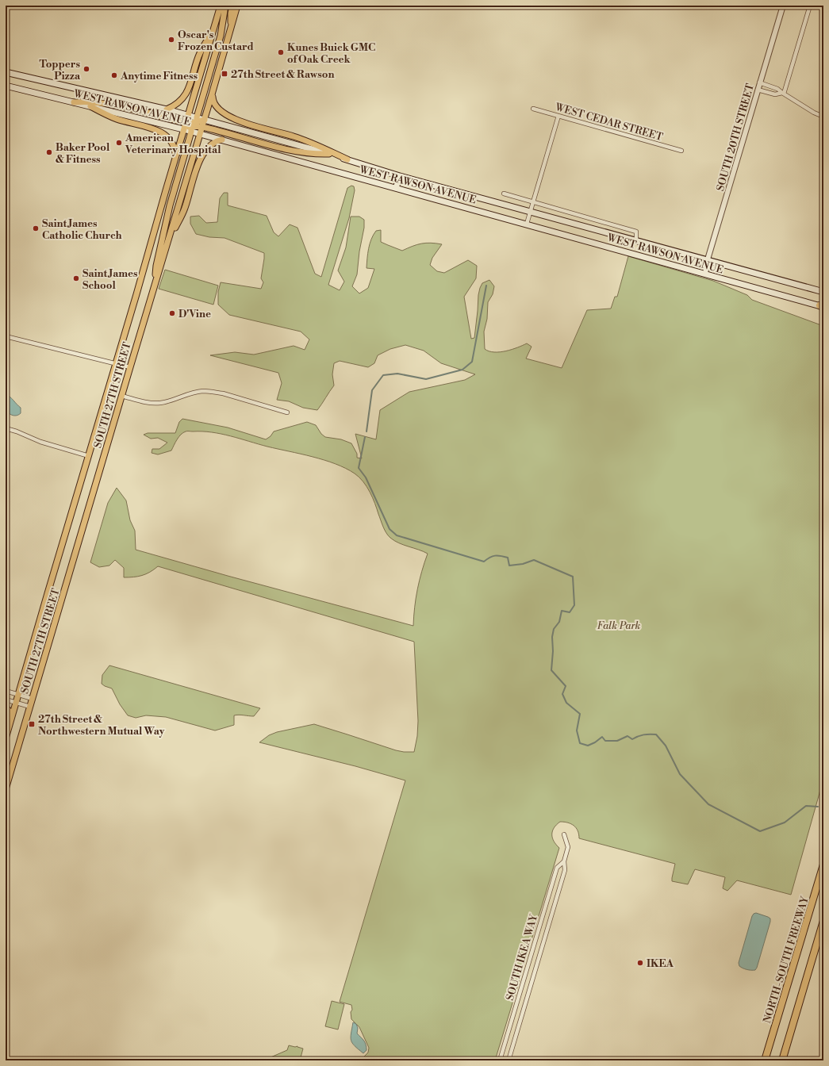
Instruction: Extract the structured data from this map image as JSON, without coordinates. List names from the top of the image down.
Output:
{
  "streets": {
    "highway": ["NORTH-SOUTH FREEWAY"],
    "main road": ["WEST RAWSON AVENUE", "SOUTH 27TH STREET"],
    "street": ["WEST CEDAR STREET", "SOUTH 20TH STREET", "SOUTH IKEA WAY"]
  },
  "crossings": [
    ["WEST RAWSON AVENUE", "SOUTH 20TH STREET"],
    ["WEST RAWSON AVENUE", "SOUTH 27TH STREET"]
  ],
  "parks": ["Falk Park"],
  "places": {
    "other": [
      "Oscar's Frozen Custard",
      "Kunes Buick GMC of Oak Creek",
      "Toppers Pizza",
      "Anytime Fitness",
      "American Veterinary Hospital",
      "Baker Pool & Fitness",
      "Saint James Catholic Church",
      "Saint James School",
      "D'Vine",
      "IKEA"
    ],
    "transit": ["27th Street & Rawson", "27th Street & Northwestern Mutual Way"]
  }
}
